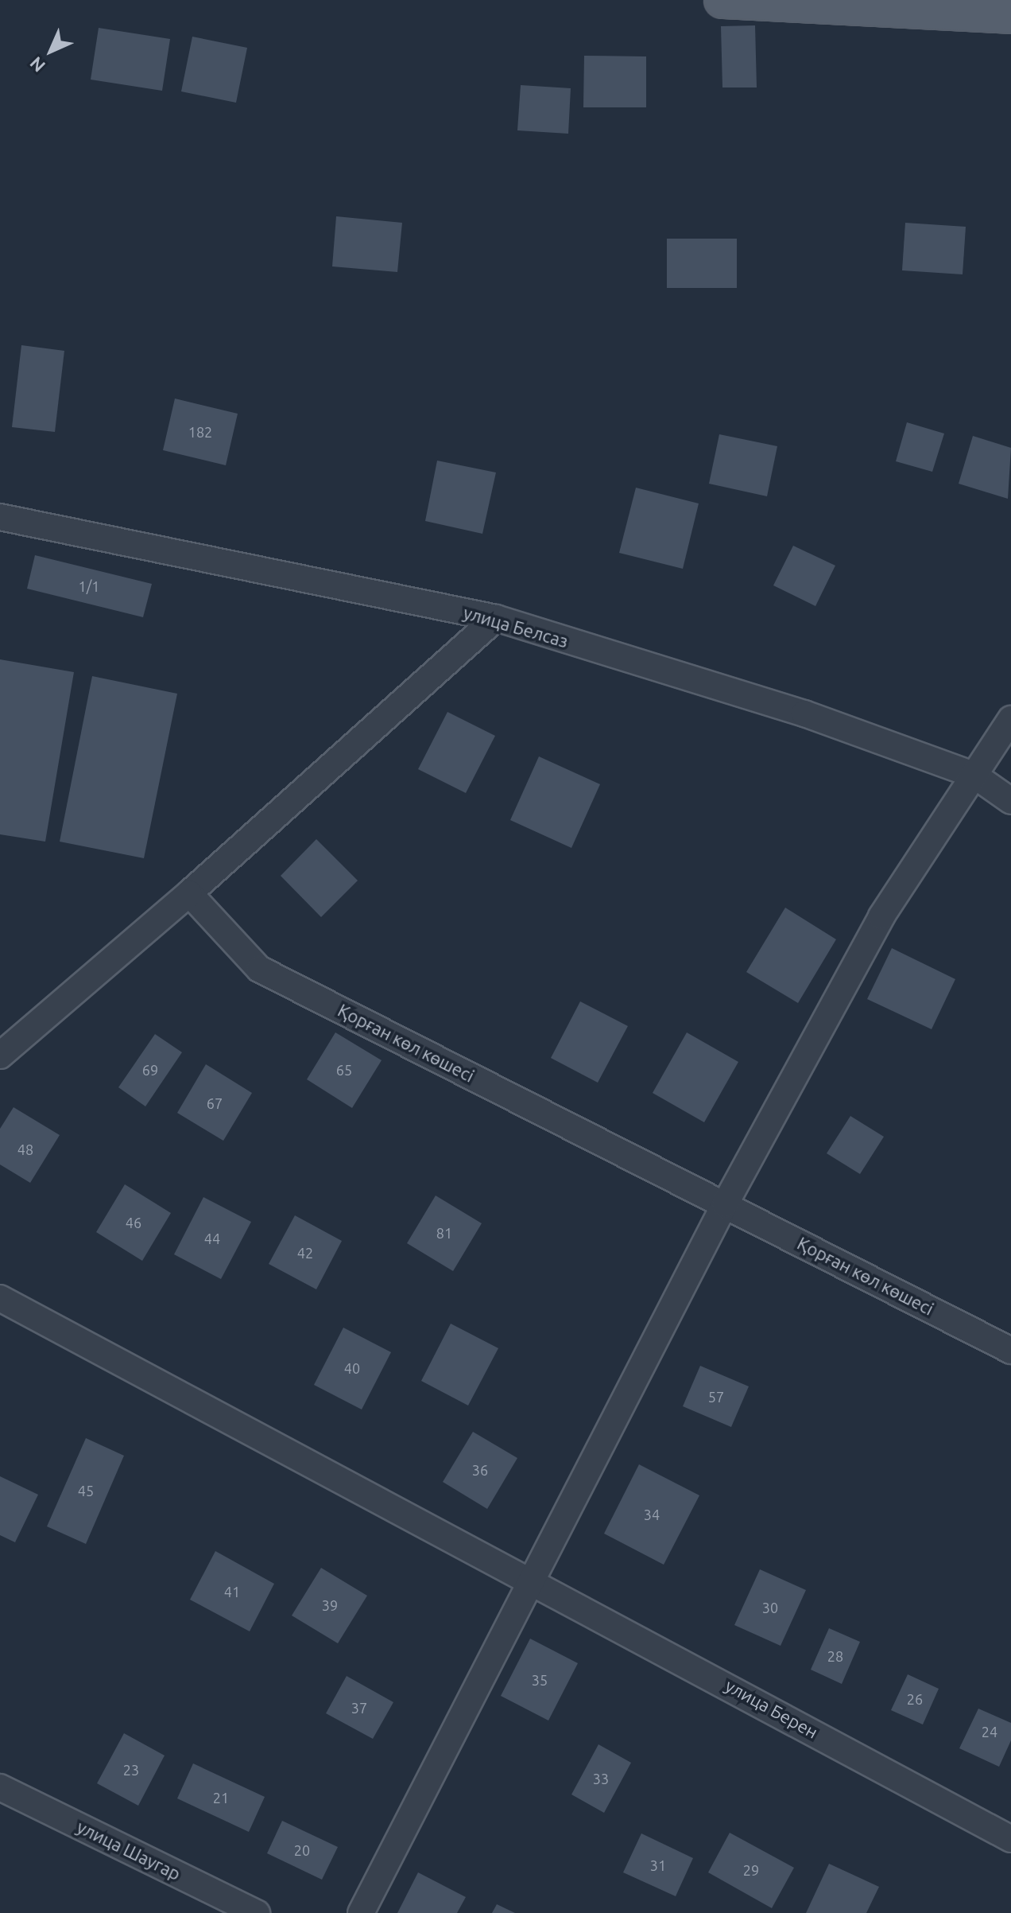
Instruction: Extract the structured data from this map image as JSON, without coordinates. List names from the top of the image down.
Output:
{
  "streets": {
    "street": [
      "улица Белсаз",
      "Қорған көл көшесі",
      "улица Берен",
      "улица Шаугар"
    ]
  },
  "house_numbers": [
    "182",
    "1/1",
    "69",
    "65",
    "67",
    "48",
    "46",
    "81",
    "44",
    "42",
    "40",
    "57",
    "36",
    "45",
    "34",
    "41",
    "39",
    "30",
    "28",
    "35",
    "26",
    "37",
    "24",
    "23",
    "33",
    "21",
    "20",
    "31",
    "29"
  ],
  "north": "bottom left"
}
